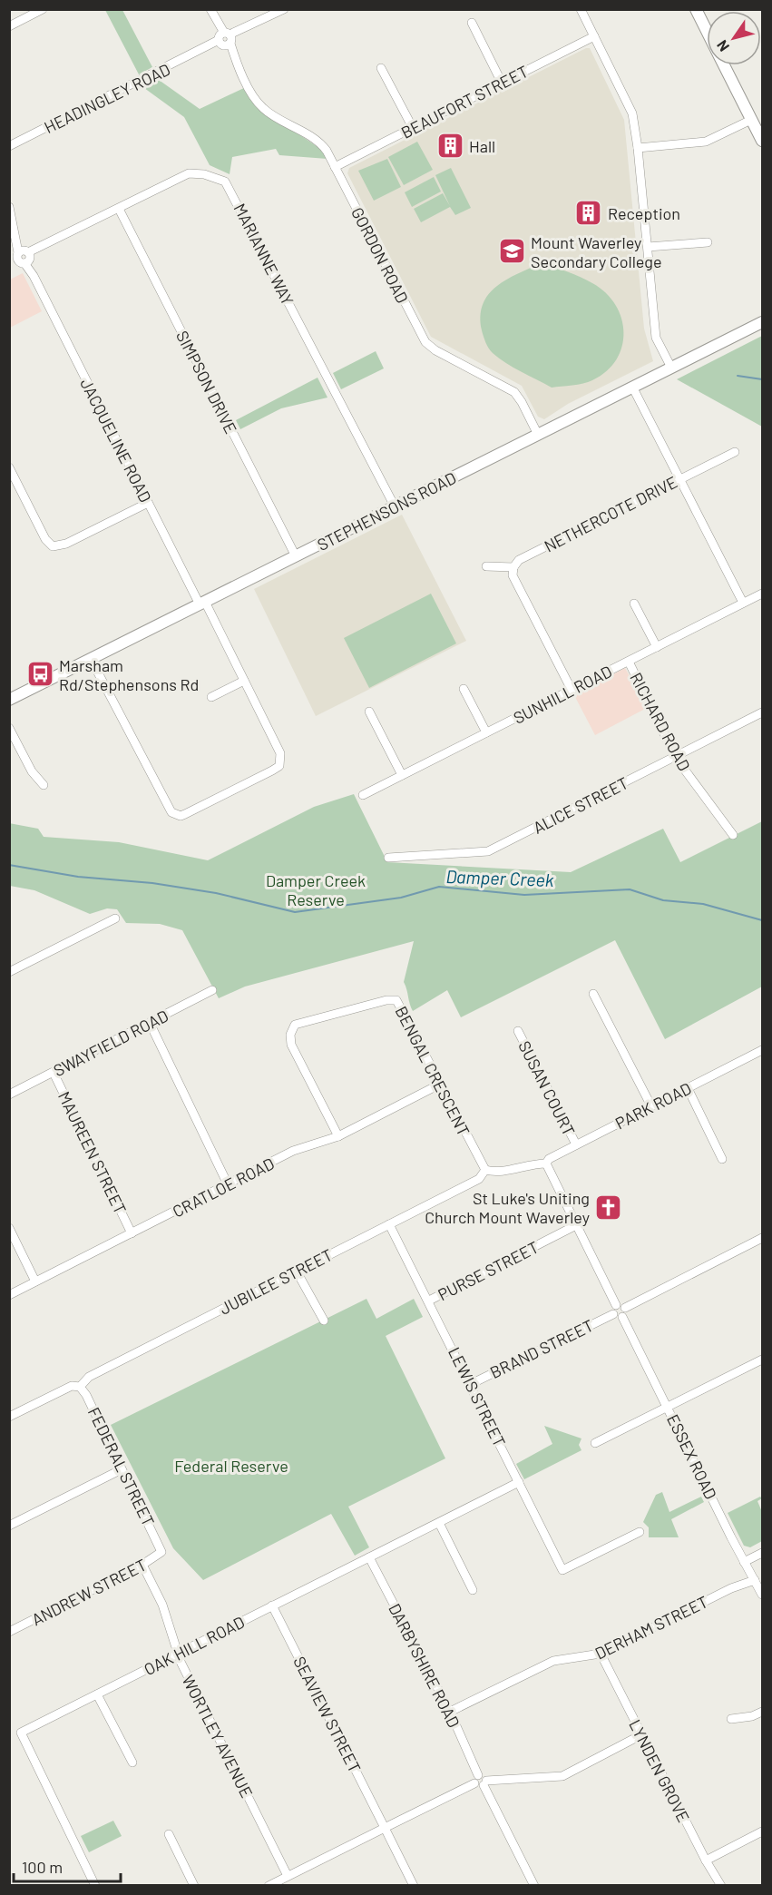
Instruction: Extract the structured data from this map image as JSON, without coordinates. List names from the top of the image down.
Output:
{
  "streets": {
    "main road": ["STEPHENSONS ROAD"],
    "street": [
      "HEADINGLEY ROAD",
      "BEAUFORT STREET",
      "MARIANNE WAY",
      "GORDON ROAD",
      "SIMPSON DRIVE",
      "JACQUELINE ROAD",
      "NETHERCOTE DRIVE",
      "SUNHILL ROAD",
      "RICHARD ROAD",
      "ALICE STREET",
      "SWAYFIELD ROAD",
      "BENGAL CRESCENT",
      "SUSAN COURT",
      "PARK ROAD",
      "MAUREEN STREET",
      "CRATLOE ROAD",
      "PURSE STREET",
      "JUBILEE STREET",
      "BRAND STREET",
      "LEWIS STREET",
      "ESSEX ROAD",
      "FEDERAL STREET",
      "ANDREW STREET",
      "DERHAM STREET",
      "OAK HILL ROAD",
      "DARBYSHIRE ROAD",
      "SEAVIEW STREET",
      "WORTLEY AVENUE",
      "LYNDEN GROVE"
    ]
  },
  "crossings": [
    ["HEADINGLEY ROAD", "GORDON ROAD"],
    ["BEAUFORT STREET", "GORDON ROAD"],
    ["MARIANNE WAY", "SIMPSON DRIVE"],
    ["MARIANNE WAY", "JACQUELINE ROAD"],
    ["MARIANNE WAY", "STEPHENSONS ROAD"],
    ["GORDON ROAD", "STEPHENSONS ROAD"],
    ["SIMPSON DRIVE", "STEPHENSONS ROAD"],
    ["JACQUELINE ROAD", "STEPHENSONS ROAD"],
    ["SUNHILL ROAD", "RICHARD ROAD"],
    ["RICHARD ROAD", "ALICE STREET"],
    ["SWAYFIELD ROAD", "MAUREEN STREET"],
    ["BENGAL CRESCENT", "CRATLOE ROAD"],
    ["BENGAL CRESCENT", "JUBILEE STREET"],
    ["SUSAN COURT", "PARK ROAD"],
    ["MAUREEN STREET", "CRATLOE ROAD"],
    ["PURSE STREET", "LEWIS STREET"],
    ["JUBILEE STREET", "LEWIS STREET"],
    ["JUBILEE STREET", "FEDERAL STREET"],
    ["BRAND STREET", "LEWIS STREET"],
    ["BRAND STREET", "ESSEX ROAD"],
    ["LEWIS STREET", "OAK HILL ROAD"],
    ["ESSEX ROAD", "DERHAM STREET"],
    ["FEDERAL STREET", "ANDREW STREET"],
    ["ANDREW STREET", "WORTLEY AVENUE"],
    ["DERHAM STREET", "DARBYSHIRE ROAD"],
    ["DERHAM STREET", "LYNDEN GROVE"],
    ["OAK HILL ROAD", "DARBYSHIRE ROAD"],
    ["OAK HILL ROAD", "SEAVIEW STREET"],
    ["OAK HILL ROAD", "WORTLEY AVENUE"]
  ],
  "water": ["Damper Creek"],
  "parks": ["Damper Creek Reserve", "Federal Reserve"],
  "places": {
    "building": ["Hall", "Reception"],
    "school or university": ["Mount Waverley Secondary College"],
    "bus stop": ["Marsham Rd/Stephensons Rd"],
    "church": ["St Luke's Uniting Church Mount Waverley"]
  },
  "scale_bar": "100 m",
  "north": "bottom left"
}
